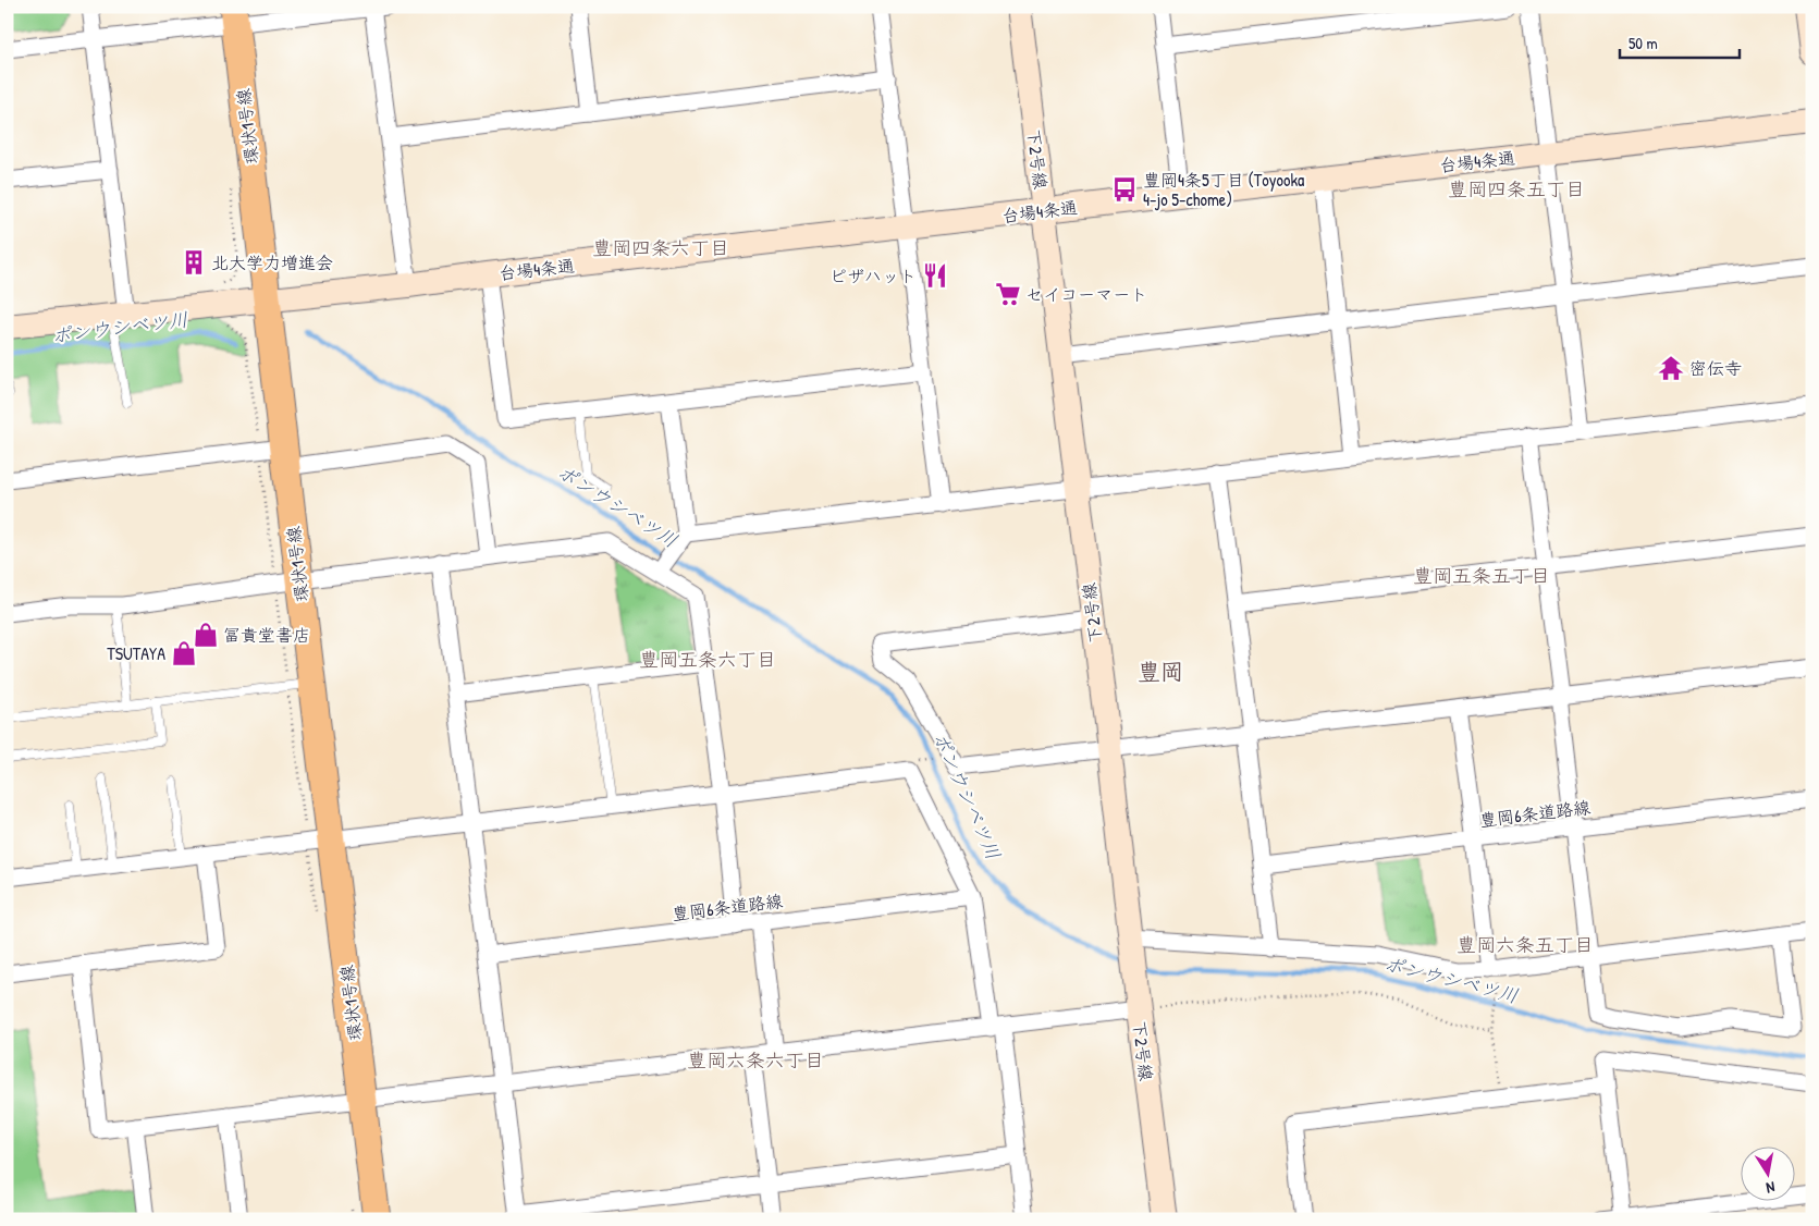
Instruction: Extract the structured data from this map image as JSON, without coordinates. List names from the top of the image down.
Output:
{
  "streets": {
    "main road": ["環状1号線"],
    "street": ["下2号線", "台場4条通", "豊岡6条道路線"]
  },
  "crossings": [
    ["環状1号線", "台場4条通"],
    ["下2号線", "台場4条通"]
  ],
  "districts": [
    "豊岡四条五丁目",
    "豊岡四条六丁目",
    "豊岡五条五丁目",
    "豊岡五条六丁目",
    "豊岡",
    "豊岡六条五丁目",
    "豊岡六条六丁目"
  ],
  "water": ["ポンウシベツ川"],
  "places": {
    "bus stop": ["豊岡4条5丁目 (Toyooka 4-jo 5-chome)"],
    "building": ["北大学力増進会"],
    "restaurant": ["ピザハット"],
    "supermarket": ["セイコーマート"],
    "temple": ["密伝寺"],
    "shop": ["冨貴堂書店", "TSUTAYA"]
  },
  "scale_bar": "50 m",
  "north": "bottom"
}
